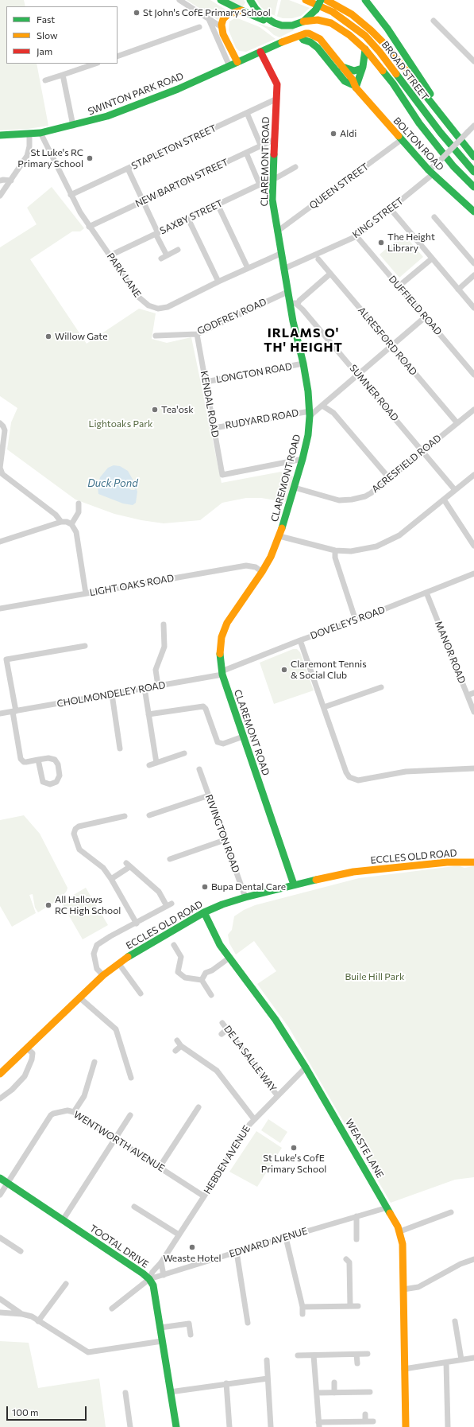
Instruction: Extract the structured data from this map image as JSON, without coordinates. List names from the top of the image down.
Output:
{
  "streets": {
    "main road": [
      "BROAD STREET",
      "SWINTON PARK ROAD",
      "BOLTON ROAD",
      "CLAREMONT ROAD",
      "ECCLES OLD ROAD",
      "WEASTE LANE",
      "TOOTAL DRIVE"
    ],
    "street": [
      "STAPLETON STREET",
      "NEW BARTON STREET",
      "QUEEN STREET",
      "SAXBY STREET",
      "KING STREET",
      "PARK LANE",
      "DUFFIELD ROAD",
      "GODFREY ROAD",
      "ALRESFORD ROAD",
      "LONGTON ROAD",
      "SUMNER ROAD",
      "KENDAL ROAD",
      "RUDYARD ROAD",
      "ACRESFIELD ROAD",
      "LIGHT OAKS ROAD",
      "DOVELEYS ROAD",
      "MANOR ROAD",
      "CHOLMONDELEY ROAD",
      "RIVINGTON ROAD",
      "DE LA SALLE WAY",
      "WENTWORTH AVENUE",
      "HEBDEN AVENUE",
      "EDWARD AVENUE"
    ]
  },
  "crossings": [
    ["SWINTON PARK ROAD", "PARK LANE"],
    ["BOLTON ROAD", "CLAREMONT ROAD"],
    ["BOLTON ROAD", "QUEEN STREET"],
    ["BOLTON ROAD", "KING STREET"],
    ["STAPLETON STREET", "CLAREMONT ROAD"],
    ["STAPLETON STREET", "PARK LANE"],
    ["CLAREMONT ROAD", "NEW BARTON STREET"],
    ["CLAREMONT ROAD", "QUEEN STREET"],
    ["CLAREMONT ROAD", "SAXBY STREET"],
    ["CLAREMONT ROAD", "KING STREET"],
    ["CLAREMONT ROAD", "PARK LANE"],
    ["CLAREMONT ROAD", "GODFREY ROAD"],
    ["CLAREMONT ROAD", "LONGTON ROAD"],
    ["CLAREMONT ROAD", "KENDAL ROAD"],
    ["CLAREMONT ROAD", "RUDYARD ROAD"],
    ["CLAREMONT ROAD", "ACRESFIELD ROAD"],
    ["CLAREMONT ROAD", "LIGHT OAKS ROAD"],
    ["CLAREMONT ROAD", "DOVELEYS ROAD"],
    ["CLAREMONT ROAD", "CHOLMONDELEY ROAD"],
    ["CLAREMONT ROAD", "ECCLES OLD ROAD"],
    ["NEW BARTON STREET", "PARK LANE"],
    ["SAXBY STREET", "PARK LANE"],
    ["KING STREET", "DUFFIELD ROAD"],
    ["GODFREY ROAD", "KENDAL ROAD"],
    ["ALRESFORD ROAD", "ACRESFIELD ROAD"],
    ["LONGTON ROAD", "KENDAL ROAD"],
    ["SUMNER ROAD", "ACRESFIELD ROAD"],
    ["KENDAL ROAD", "RUDYARD ROAD"],
    ["DOVELEYS ROAD", "MANOR ROAD"],
    ["DOVELEYS ROAD", "CHOLMONDELEY ROAD"],
    ["RIVINGTON ROAD", "ECCLES OLD ROAD"],
    ["ECCLES OLD ROAD", "WEASTE LANE"],
    ["DE LA SALLE WAY", "HEBDEN AVENUE"],
    ["WENTWORTH AVENUE", "HEBDEN AVENUE"],
    ["WENTWORTH AVENUE", "TOOTAL DRIVE"],
    ["WEASTE LANE", "HEBDEN AVENUE"],
    ["WEASTE LANE", "EDWARD AVENUE"],
    ["HEBDEN AVENUE", "EDWARD AVENUE"],
    ["HEBDEN AVENUE", "TOOTAL DRIVE"],
    ["EDWARD AVENUE", "TOOTAL DRIVE"]
  ],
  "districts": ["IRLAMS O' TH' HEIGHT"],
  "water": ["Duck Pond"],
  "parks": ["Lightoaks Park", "Buile Hill Park"],
  "places": [
    "St John's CofE Primary School",
    "Aldi",
    "St Luke's RC Primary School",
    "The Height Library",
    "Willow Gate",
    "Tea'osk",
    "Claremont Tennis & Social Club",
    "Bupa Dental Care",
    "All Hallows RC High School",
    "St Luke's CofE Primary School",
    "Weaste Hotel"
  ],
  "legend": ["Fast", "Slow", "Jam"],
  "scale_bar": "100 m"
}
